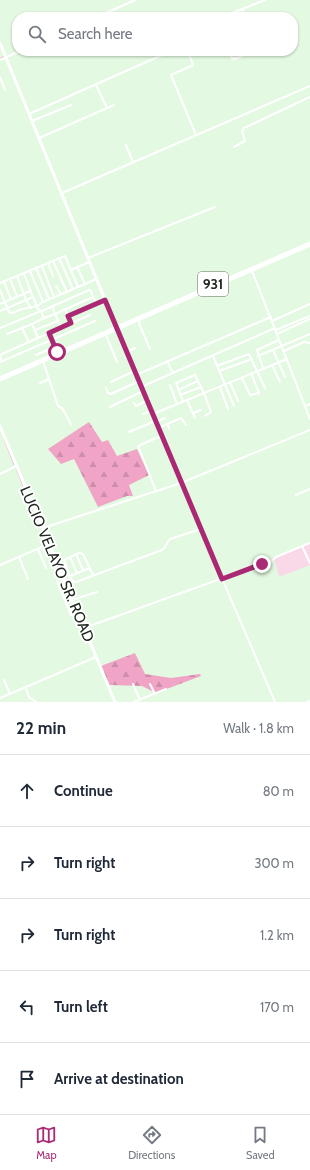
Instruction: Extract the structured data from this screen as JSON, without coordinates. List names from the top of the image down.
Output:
{
  "streets": {
    "highway": ["931"],
    "street": ["LUCIO VELAYO SR. ROAD"]
  },
  "page": {
    "search": "Search here",
    "heading": ["22 min", "Walk · 1.8 km"],
    "list": [
      ["Continue", "80 m"],
      ["Turn right", "300 m"],
      ["Turn right", "1.2 km"],
      ["Turn left", "170 m"],
      "Arrive at destination"
    ],
    "nav": ["Map", "Directions", "Saved"]
  }
}
